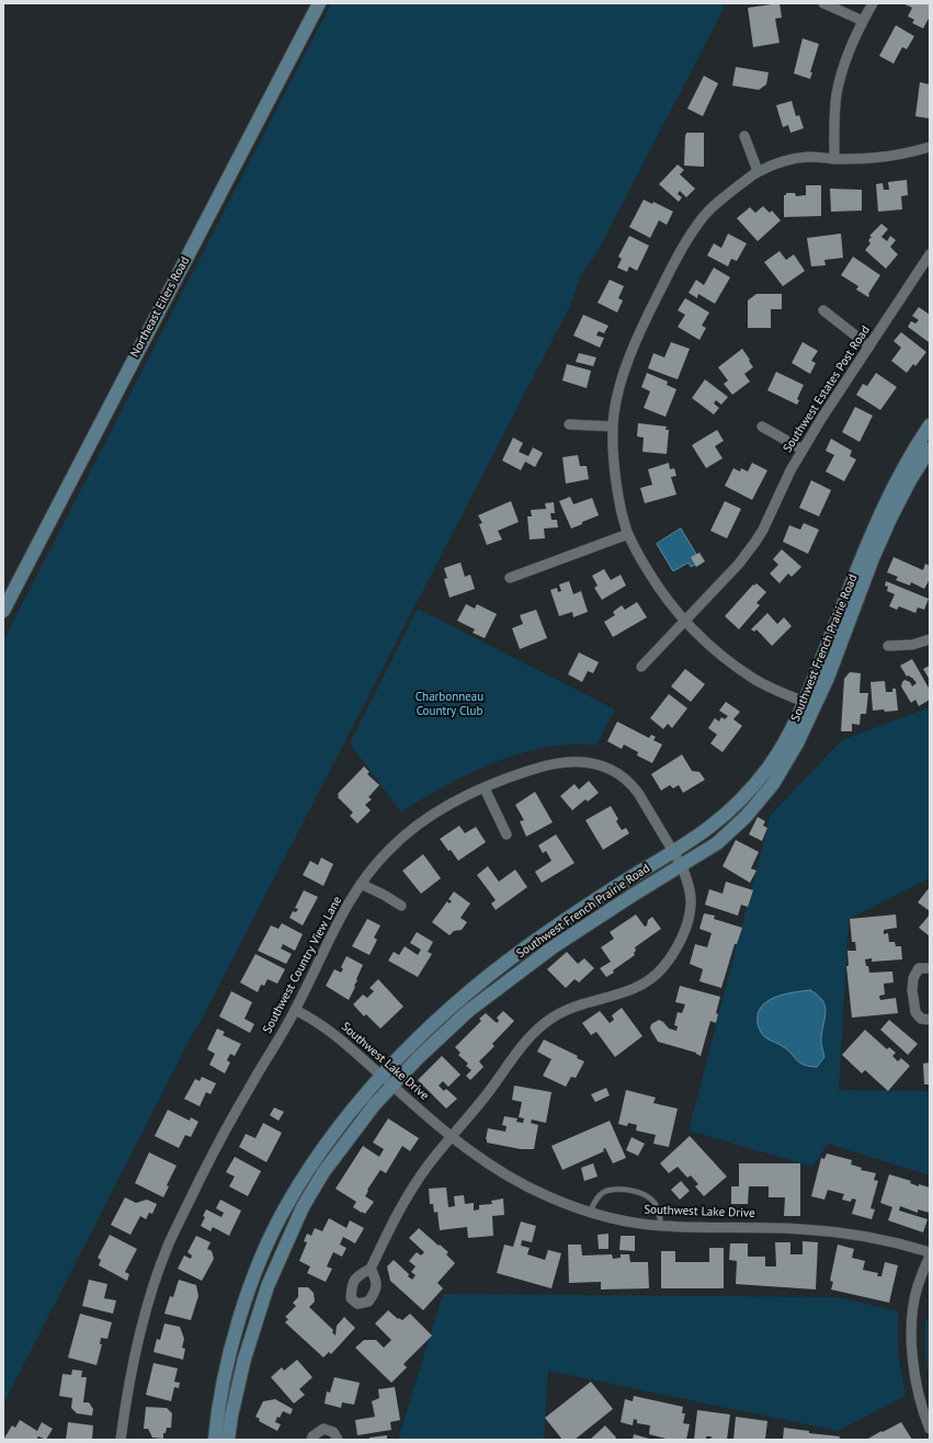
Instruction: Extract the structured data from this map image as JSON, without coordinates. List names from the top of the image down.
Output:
{
  "streets": {
    "street": [
      "Northeast Eilers Road",
      "Southwest Estates Post Road",
      "Southwest French Prairie Road",
      "Southwest Country View Lane",
      "Southwest Lake Drive"
    ]
  },
  "crossings": [
    ["Southwest French Prairie Road", "Southwest Country View Lane"],
    ["Southwest French Prairie Road", "Southwest Lake Drive"],
    ["Southwest Country View Lane", "Southwest Lake Drive"]
  ],
  "parks": ["Charbonneau Country Club"]
}
